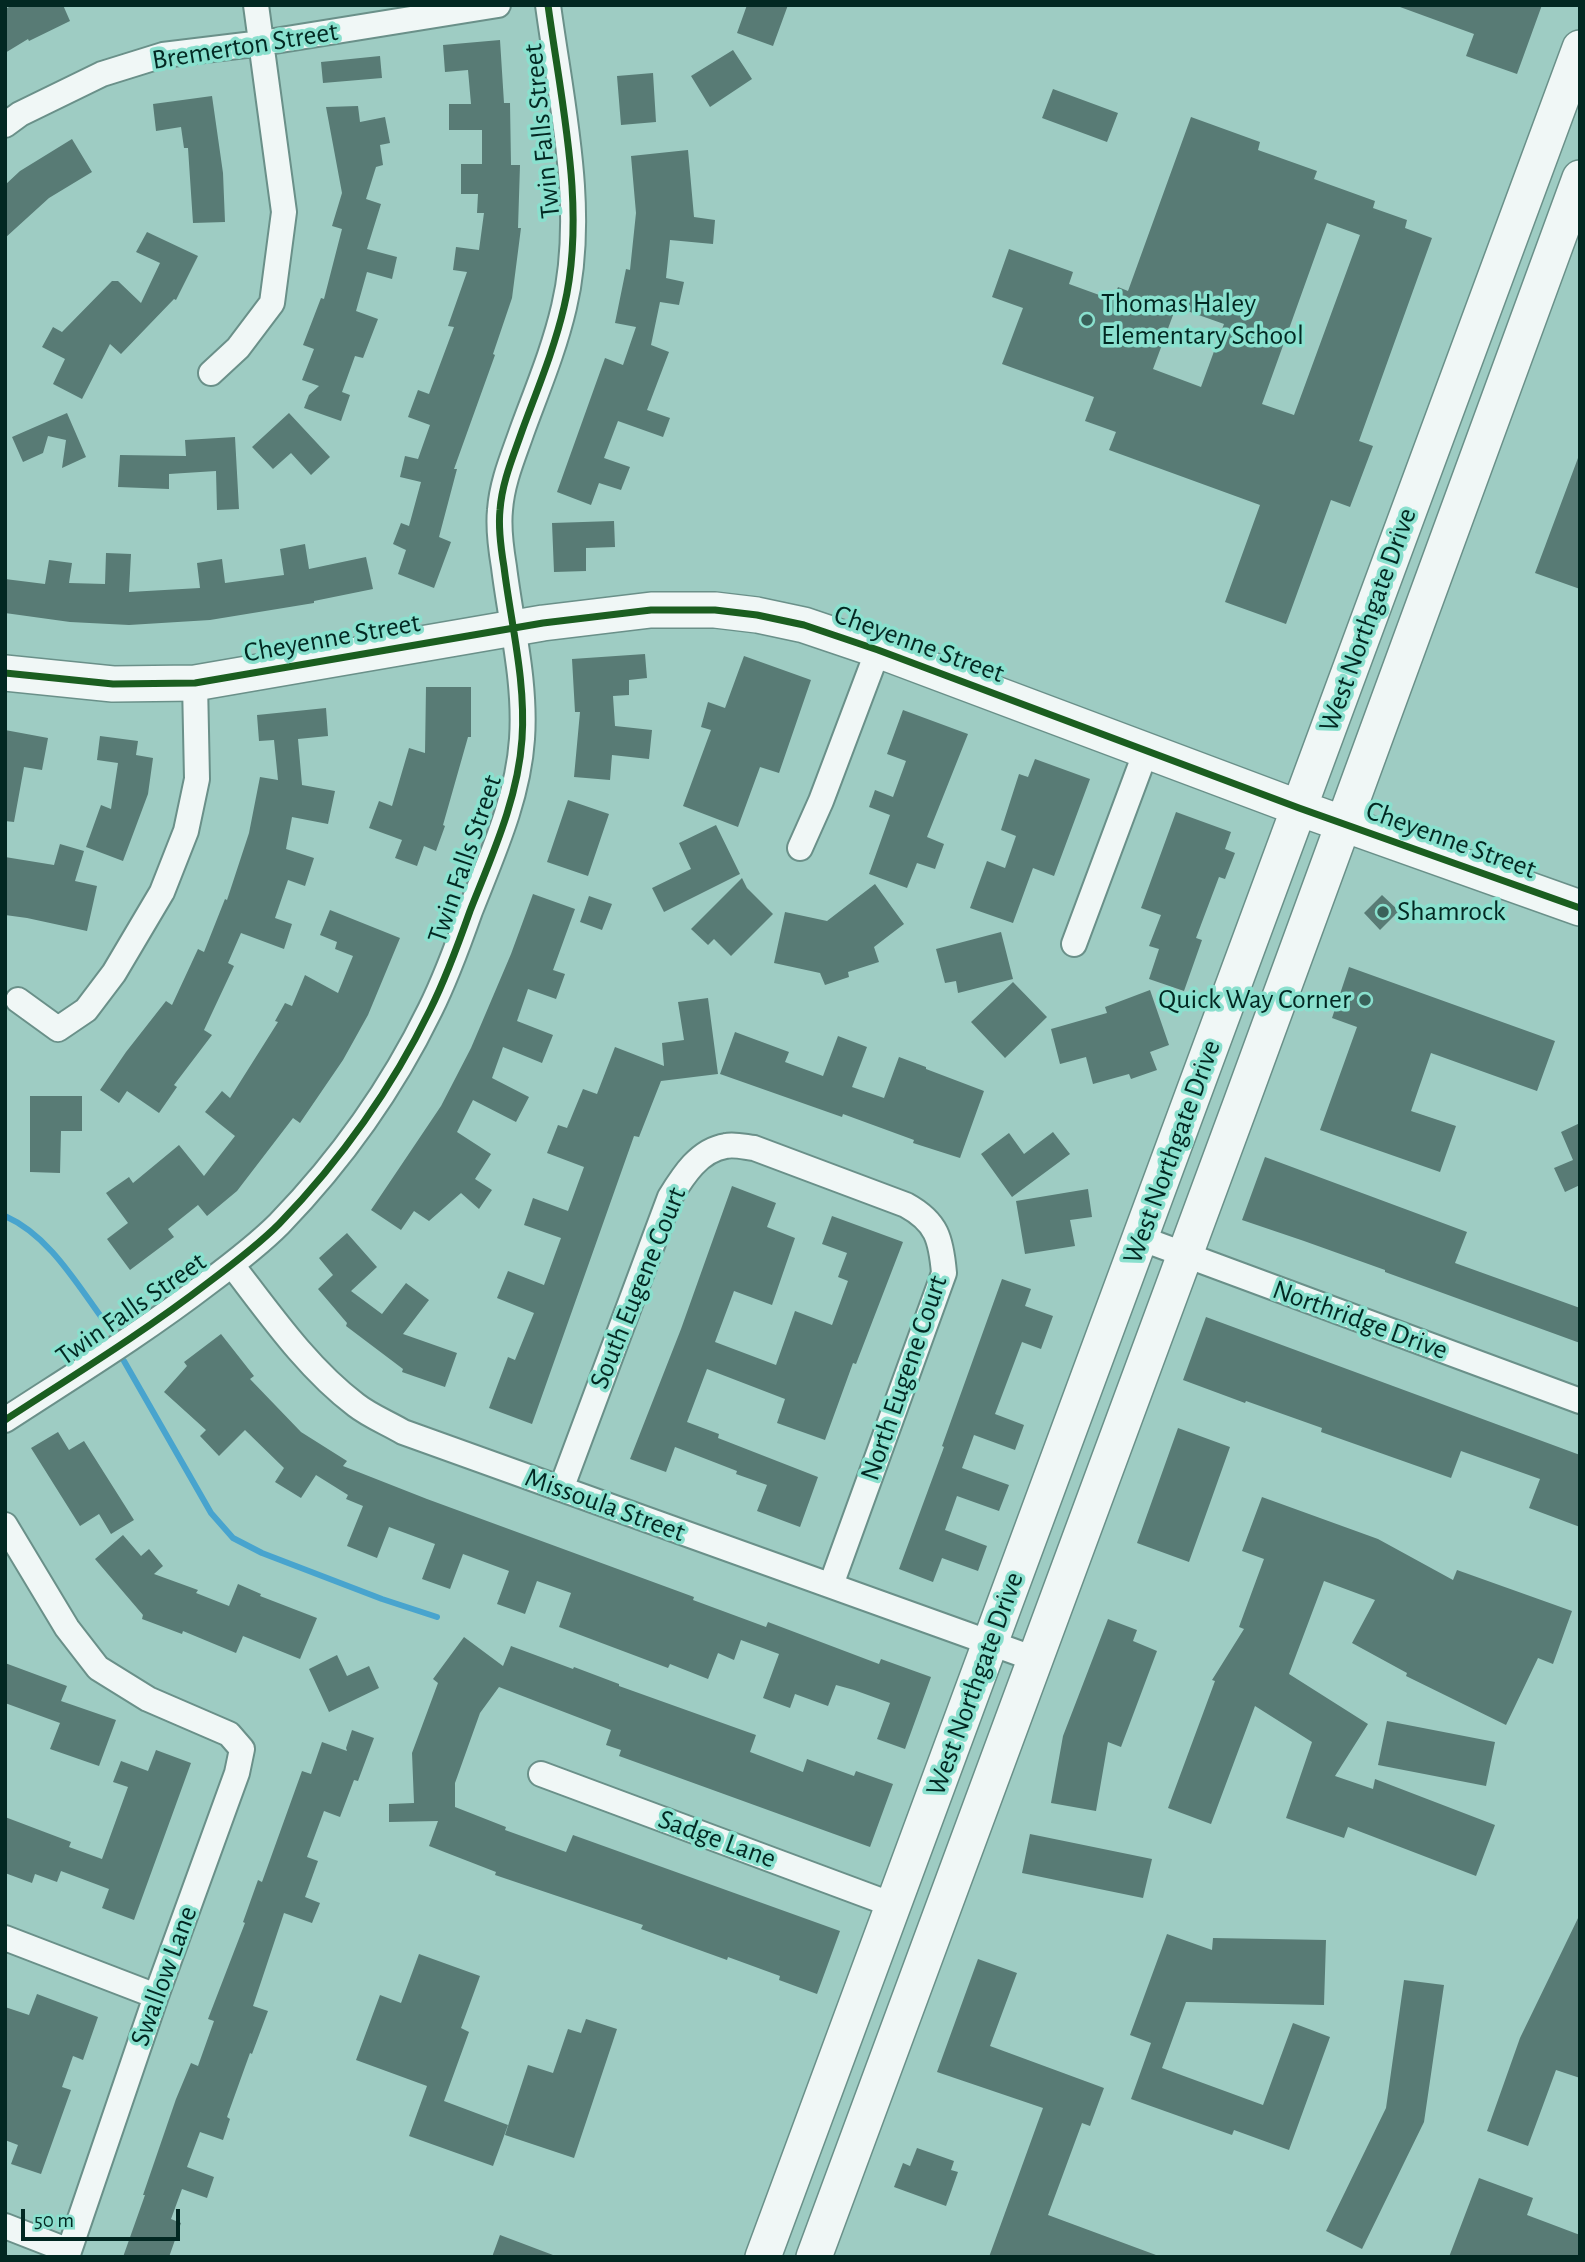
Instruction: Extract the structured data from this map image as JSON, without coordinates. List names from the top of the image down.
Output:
{
  "streets": {
    "main road": ["West Northgate Drive", "Cheyenne Street"],
    "street": [
      "Bremerton Street",
      "Twin Falls Street",
      "South Eugene Court",
      "Northridge Drive",
      "North Eugene Court",
      "Missoula Street",
      "Sadge Lane",
      "Swallow Lane"
    ]
  },
  "crossings": [
    ["Twin Falls Street", "Cheyenne Street"],
    ["Twin Falls Street", "Missoula Street"],
    ["West Northgate Drive", "Cheyenne Street"],
    ["West Northgate Drive", "Northridge Drive"],
    ["West Northgate Drive", "Missoula Street"],
    ["West Northgate Drive", "Sadge Lane"],
    ["South Eugene Court", "North Eugene Court"],
    ["South Eugene Court", "Missoula Street"],
    ["North Eugene Court", "Missoula Street"]
  ],
  "places": ["Thomas Haley Elementary School", "Shamrock", "Quick Way Corner"],
  "scale_bar": "50 m"
}
